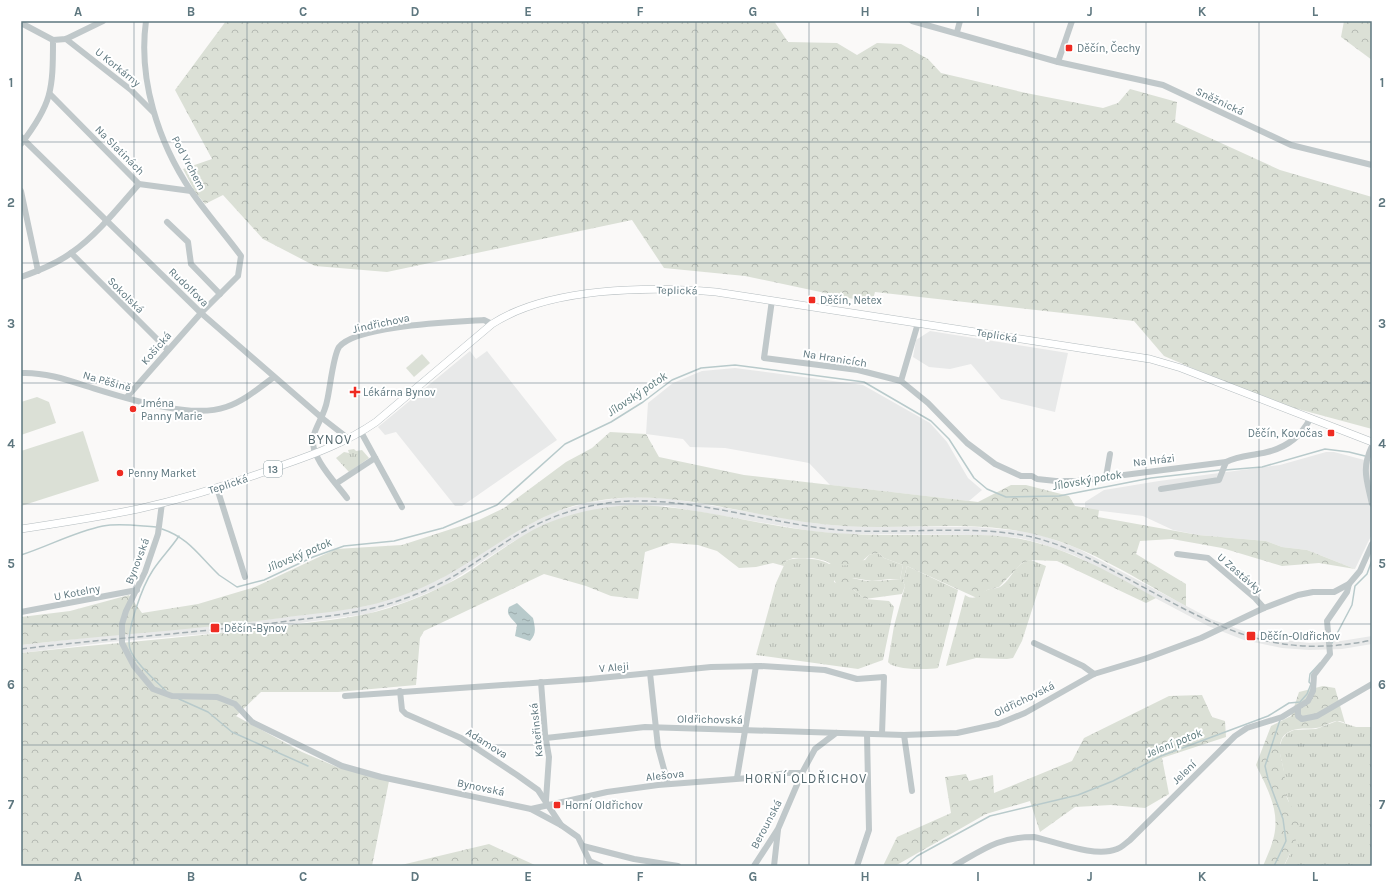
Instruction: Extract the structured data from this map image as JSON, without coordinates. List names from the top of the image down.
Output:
{
  "streets": {
    "main road": ["Teplická", "13"],
    "street": [
      "U Korkárny",
      "Sněžnická",
      "Na Slatinách",
      "Pod Vrchem",
      "Rudolfova",
      "Sokolská",
      "Jindřichova",
      "Košická",
      "Na Hranicích",
      "Na Pěšině",
      "Na Hrázi",
      "Bynovská",
      "U Zastávky",
      "U Kotelny",
      "V Aleji",
      "Oldřichovská",
      "Kateřinská",
      "Adamova",
      "Jelení",
      "Alešova",
      "Berounská"
    ]
  },
  "crossings": [
    ["U Korkárny", "Pod Vrchem"],
    ["Na Slatinách", "Pod Vrchem"],
    ["Pod Vrchem", "Rudolfova"],
    ["Pod Vrchem", "Košická"],
    ["Rudolfova", "Teplická"],
    ["Rudolfova", "Jindřichova"],
    ["Rudolfova", "Košická"],
    ["Rudolfova", "Na Pěšině"],
    ["Teplická", "Jindřichova"],
    ["Teplická", "Na Hranicích"],
    ["Teplická", "Na Hrázi"],
    ["Teplická", "Bynovská"],
    ["Sokolská", "Košická"],
    ["Košická", "Na Pěšině"],
    ["Na Hranicích", "Na Hrázi"],
    ["Bynovská", "U Kotelny"],
    ["Bynovská", "Adamova"],
    ["Bynovská", "Alešova"],
    ["U Zastávky", "Oldřichovská"],
    ["V Aleji", "Oldřichovská"],
    ["V Aleji", "Kateřinská"],
    ["V Aleji", "Adamova"],
    ["Oldřichovská", "Kateřinská"],
    ["Oldřichovská", "Jelení"],
    ["Oldřichovská", "Berounská"],
    ["Kateřinská", "Adamova"],
    ["Kateřinská", "Alešova"],
    ["Adamova", "Alešova"],
    ["Alešova", "Berounská"]
  ],
  "districts": ["BYNOV", "HORNÍ OLDŘICHOV"],
  "water": ["Jílovský potok", "Jelení potok"],
  "places": {
    "transit": [
      "Děčín, Čechy",
      "Děčín, Netex",
      "Děčín, Kovočas",
      "Děčín-Bynov",
      "Děčín-Oldřichov",
      "Horní Oldřichov"
    ],
    "health": ["Lékárna Bynov"],
    "other": ["Jména Panny Marie", "Penny Market"]
  },
  "grid": {
    "columns": [
      "A",
      "B",
      "C",
      "D",
      "E",
      "F",
      "G",
      "H",
      "I",
      "J",
      "K",
      "L"
    ],
    "rows": [
      "1",
      "2",
      "3",
      "4",
      "5",
      "6",
      "7"
    ]
  }
}
